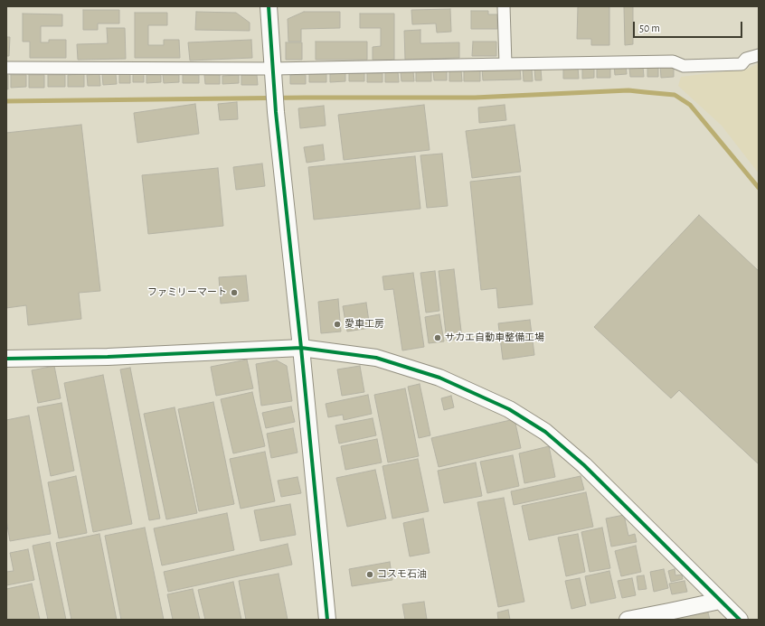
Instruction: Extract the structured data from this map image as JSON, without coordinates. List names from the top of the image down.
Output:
{
  "places": [
    "ファミリーマート",
    "愛車工房",
    "サカエ自動車整備工場",
    "コスモ石油"
  ],
  "scale_bar": "50 m"
}
